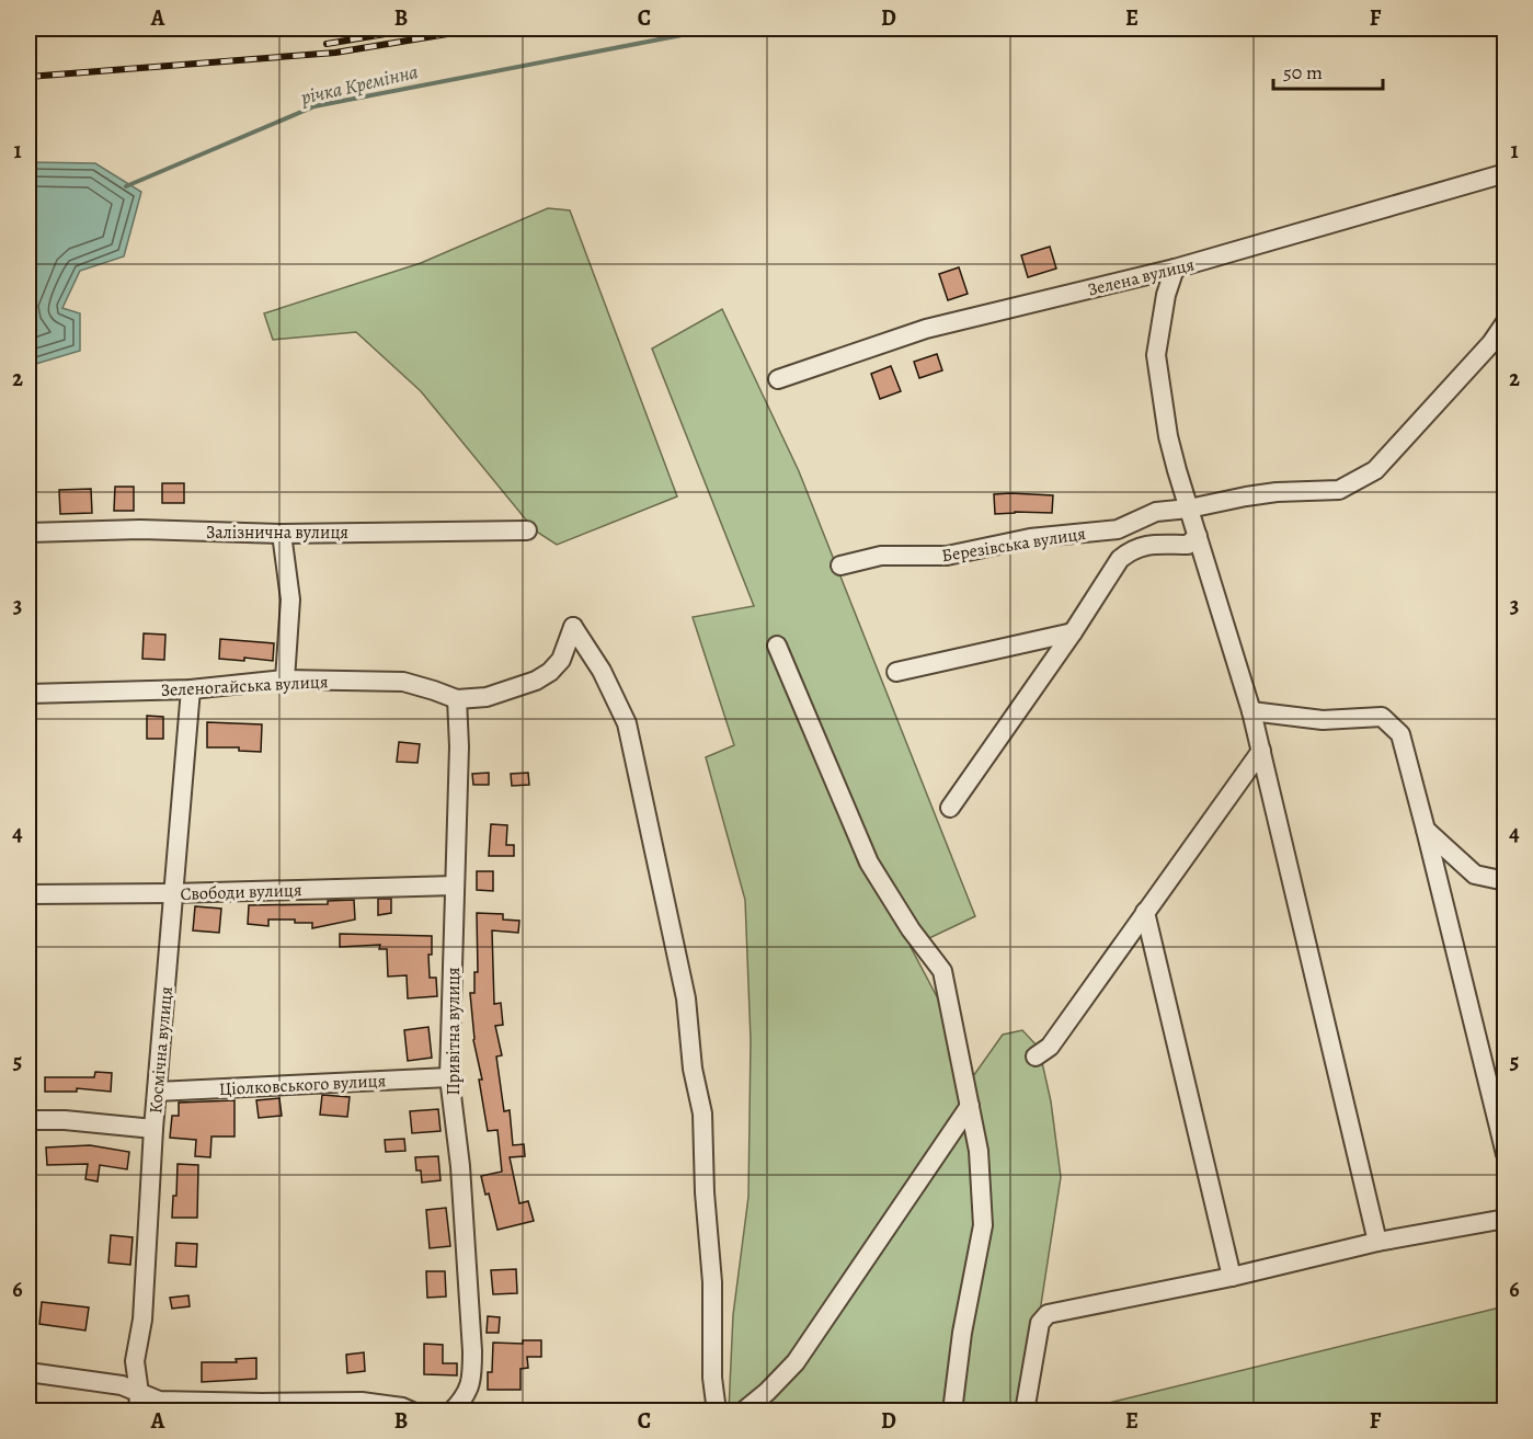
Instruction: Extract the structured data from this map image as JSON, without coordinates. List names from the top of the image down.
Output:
{
  "streets": {
    "street": [
      "Зелена вулиця",
      "Залізнична вулиця",
      "Березівська вулиця",
      "Зеленогайська вулиця",
      "Свободи вулиця",
      "Привітна вулиця",
      "Космічна вулиця",
      "Ціолковського вулиця"
    ]
  },
  "crossings": [
    ["Зеленогайська вулиця", "Привітна вулиця"],
    ["Зеленогайська вулиця", "Космічна вулиця"],
    ["Свободи вулиця", "Привітна вулиця"],
    ["Свободи вулиця", "Космічна вулиця"],
    ["Привітна вулиця", "Ціолковського вулиця"],
    ["Космічна вулиця", "Ціолковського вулиця"]
  ],
  "water": ["річка Кремінна"],
  "scale_bar": "50 m",
  "grid": {
    "columns": [
      "A",
      "B",
      "C",
      "D",
      "E",
      "F"
    ],
    "rows": [
      "1",
      "2",
      "3",
      "4",
      "5",
      "6"
    ]
  }
}
